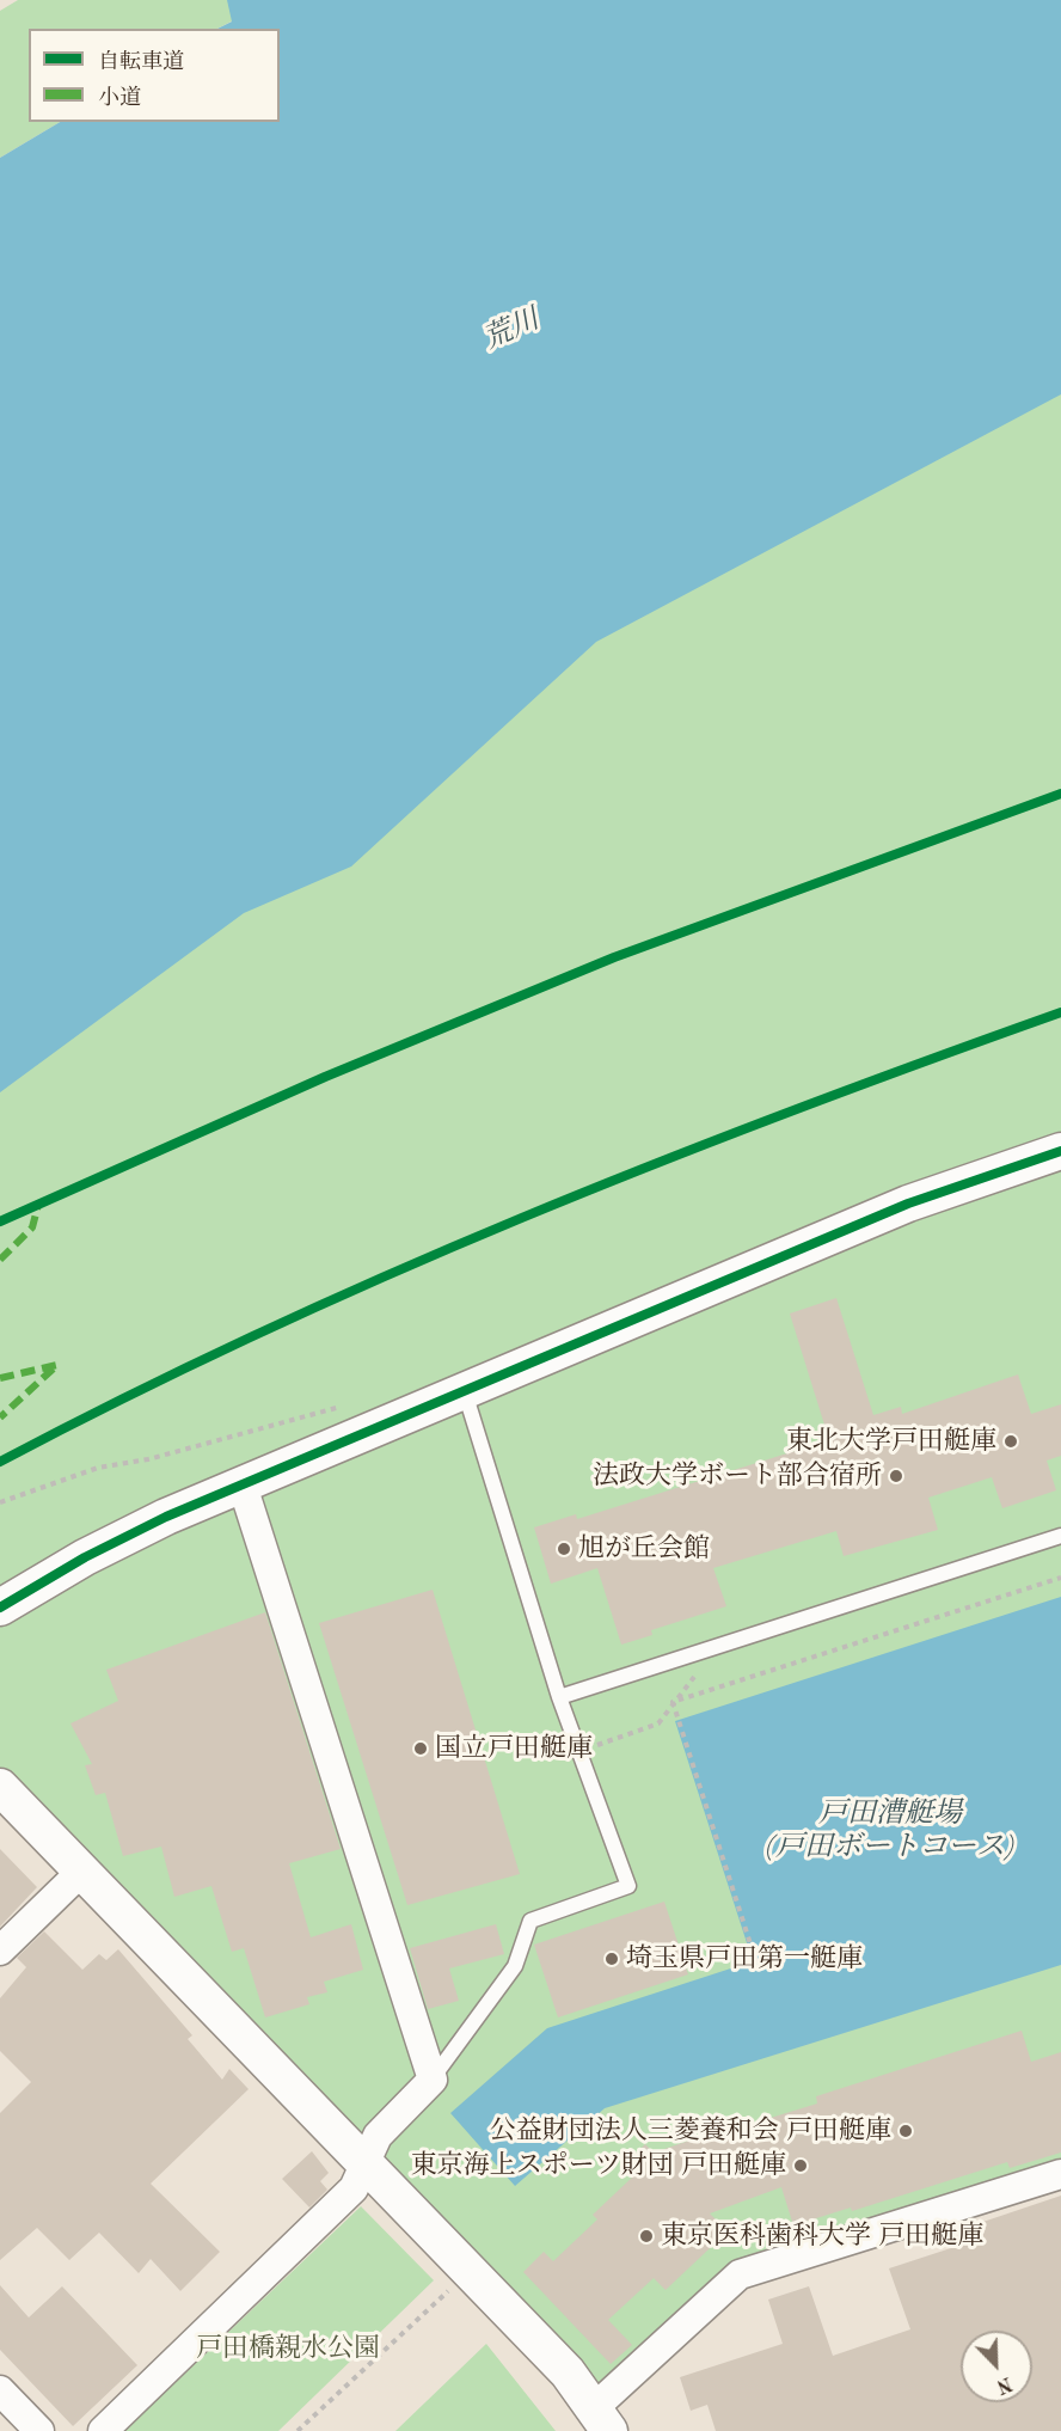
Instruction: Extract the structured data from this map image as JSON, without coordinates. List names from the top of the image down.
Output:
{
  "water": ["荒川", "戸田漕艇場 (戸田ボートコース)"],
  "parks": ["戸田橋親水公園"],
  "places": [
    "東北大学戸田艇庫",
    "法政大学ボート部合宿所",
    "旭が丘会館",
    "国立戸田艇庫",
    "埼玉県戸田第一艇庫",
    "公益財団法人三菱養和会 戸田艇庫",
    "東京海上スポーツ財団 戸田艇庫",
    "東京医科歯科大学 戸田艇庫"
  ],
  "legend": ["自転車道", "小道"],
  "north": "bottom right"
}
